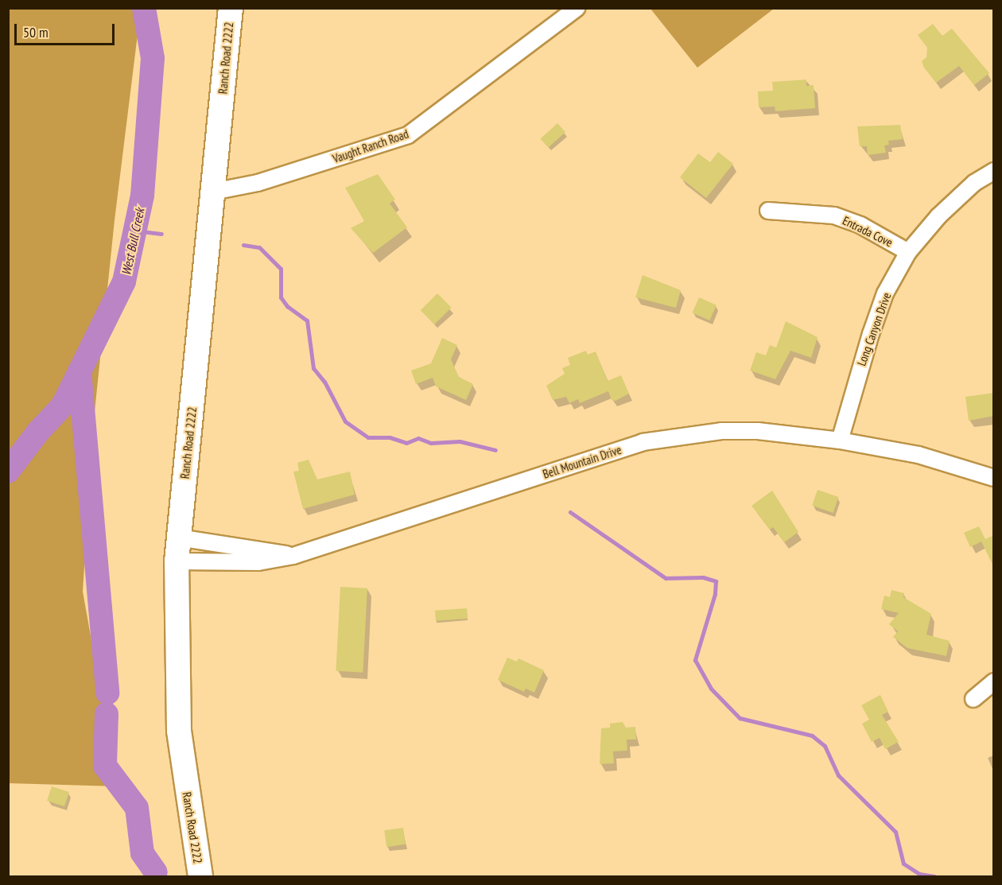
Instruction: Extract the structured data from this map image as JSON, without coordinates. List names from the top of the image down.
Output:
{
  "streets": {
    "main road": ["Ranch Road 2222"],
    "street": [
      "Vaught Ranch Road",
      "Entrada Cove",
      "Long Canyon Drive",
      "Bell Mountain Drive"
    ]
  },
  "crossings": [
    ["Ranch Road 2222", "Vaught Ranch Road"],
    ["Ranch Road 2222", "Bell Mountain Drive"],
    ["Entrada Cove", "Long Canyon Drive"],
    ["Long Canyon Drive", "Bell Mountain Drive"]
  ],
  "water": ["West Bull Creek"],
  "scale_bar": "50 m"
}
